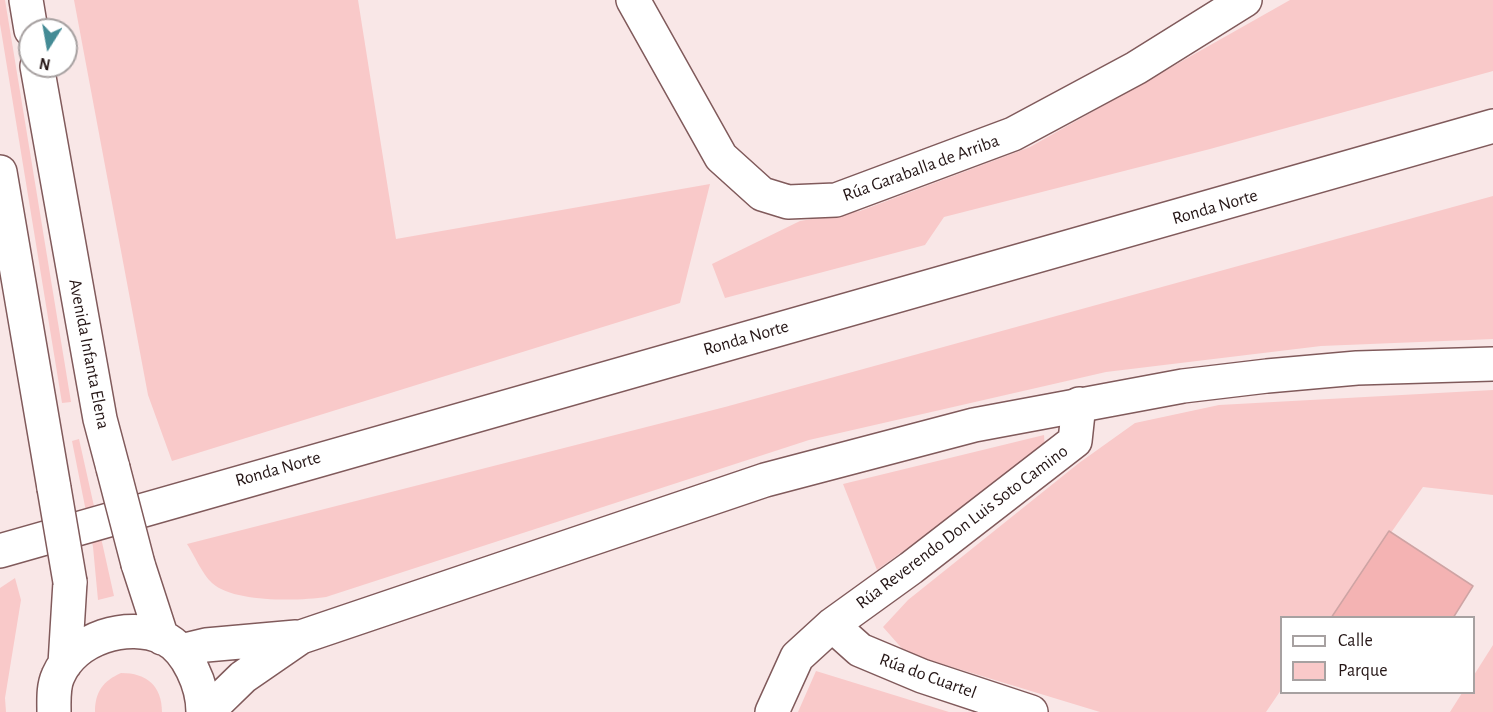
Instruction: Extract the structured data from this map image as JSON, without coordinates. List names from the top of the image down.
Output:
{
  "streets": {
    "main road": [
      "Rúa Garaballa de Arriba",
      "Ronda Norte",
      "Avenida Infanta Elena",
      "Rúa Reverendo Don Luis Soto Camino",
      "Rúa do Cuartel"
    ]
  },
  "crossings": [
    ["Rúa Reverendo Don Luis Soto Camino", "Rúa do Cuartel"]
  ],
  "legend": ["Calle", "Parque"],
  "north": "bottom"
}
